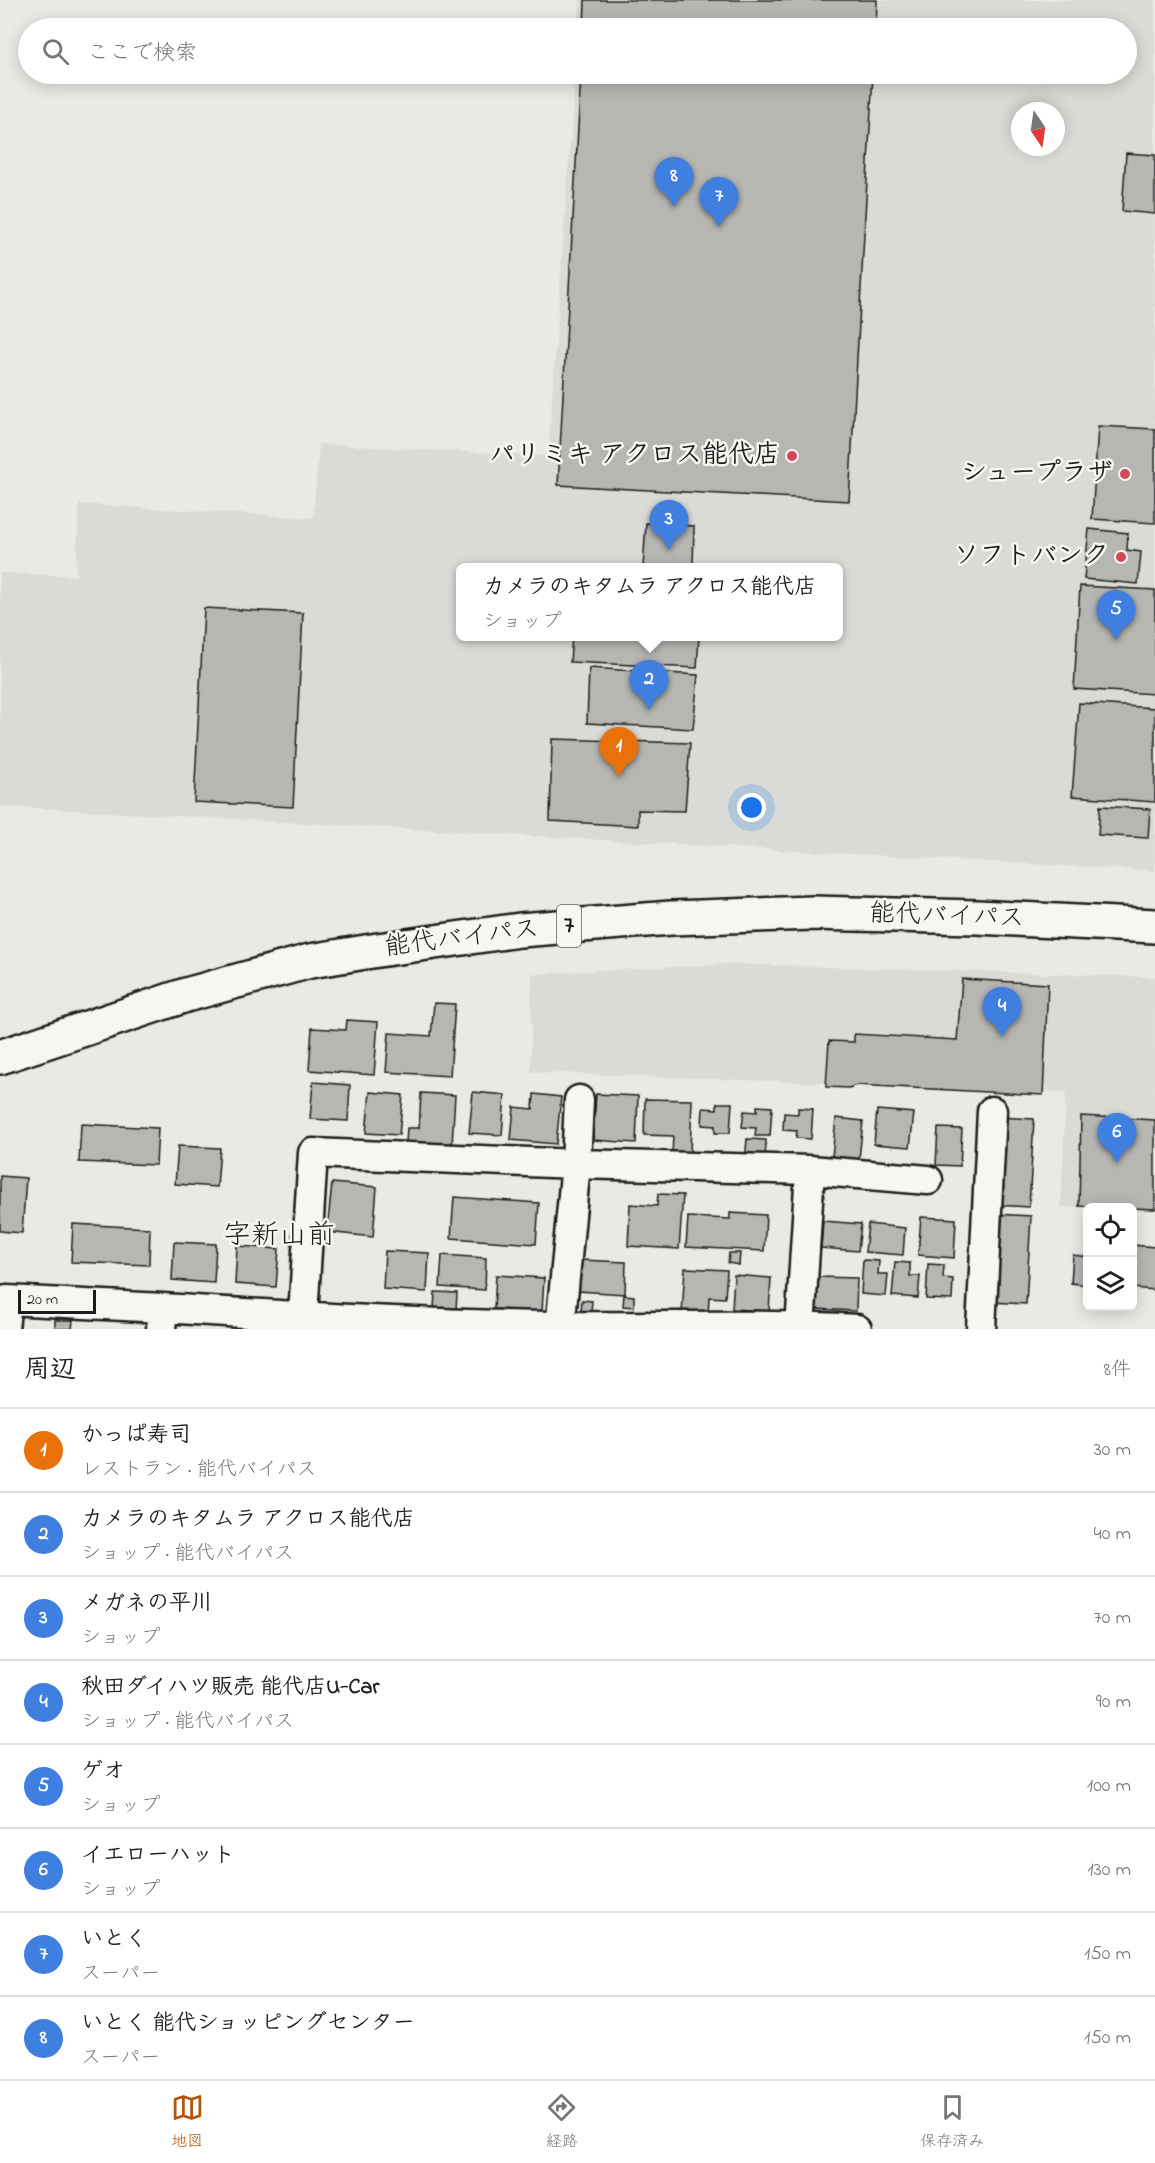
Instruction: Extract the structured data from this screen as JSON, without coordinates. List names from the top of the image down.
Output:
{
  "streets": {
    "highway": ["能代バイパス", "7"]
  },
  "districts": ["字新山前"],
  "places": ["パリミキ アクロス能代店", "シュープラザ", "ソフトバンク"],
  "scale_bar": "20 m",
  "north": "bottom",
  "page": {
    "search": "ここで検索",
    "pins": [
      "8",
      "7",
      "3",
      "5",
      "2",
      "1",
      "4",
      "6"
    ],
    "popup": ["カメラのキタムラ アクロス能代店", "ショップ"],
    "scale": "20 m",
    "heading": ["周辺", "8件"],
    "list": [
      {
        "mark": "1",
        "name": "かっぱ寿司",
        "note": "レストラン · 能代バイパス",
        "value": "30 m"
      },
      {
        "mark": "2",
        "name": "カメラのキタムラ アクロス能代店",
        "note": "ショップ · 能代バイパス",
        "value": "40 m"
      },
      {
        "mark": "3",
        "name": "メガネの平川",
        "note": "ショップ",
        "value": "70 m"
      },
      {
        "mark": "4",
        "name": "秋田ダイハツ販売 能代店U-Car",
        "note": "ショップ · 能代バイパス",
        "value": "90 m"
      },
      {
        "mark": "5",
        "name": "ゲオ",
        "note": "ショップ",
        "value": "100 m"
      },
      {
        "mark": "6",
        "name": "イエローハット",
        "note": "ショップ",
        "value": "130 m"
      },
      {
        "mark": "7",
        "name": "いとく",
        "note": "スーパー",
        "value": "150 m"
      },
      {
        "mark": "8",
        "name": "いとく 能代ショッピングセンター",
        "note": "スーパー",
        "value": "150 m"
      }
    ],
    "nav": ["地図", "経路", "保存済み"]
  }
}
